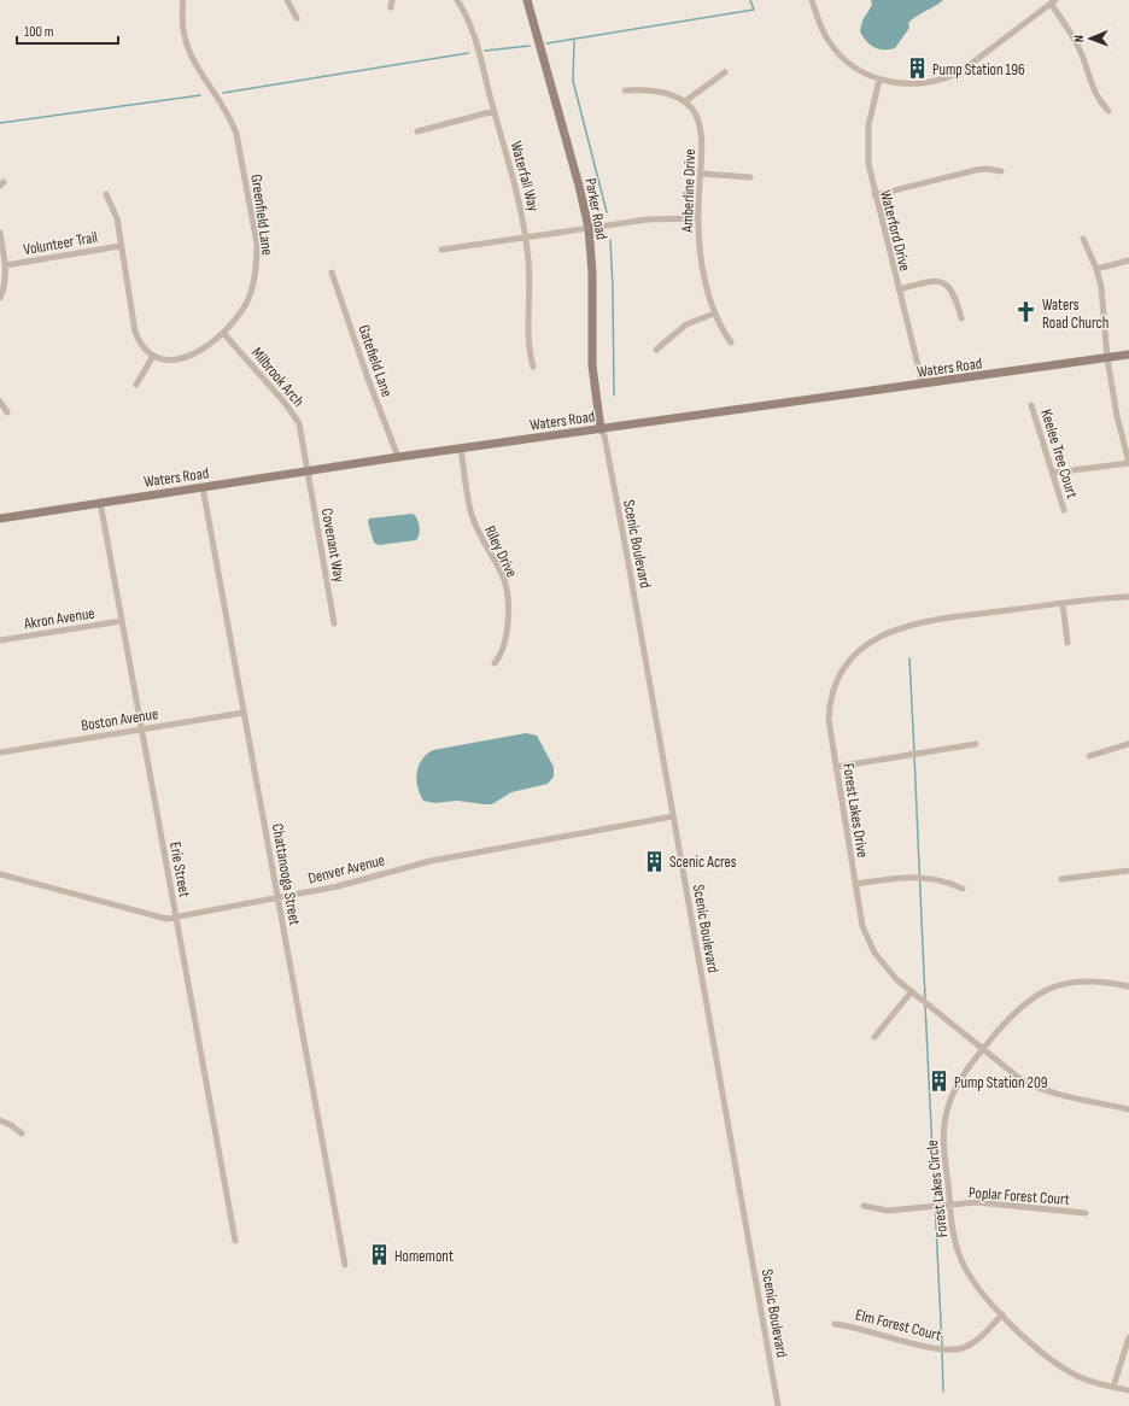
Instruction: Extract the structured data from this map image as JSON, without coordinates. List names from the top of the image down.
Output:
{
  "streets": {
    "street": [
      "Waterfall Way",
      "Amberline Drive",
      "Parker Road",
      "Greenfield Lane",
      "Waterford Drive",
      "Volunteer Trail",
      "Gatefield Lane",
      "Waters Road",
      "Milbrook Arch",
      "Keelee Tree Court",
      "Scenic Boulevard",
      "Covenant Way",
      "Riley Drive",
      "Akron Avenue",
      "Boston Avenue",
      "Forest Lakes Drive",
      "Denver Avenue",
      "Erie Street",
      "Chattanooga Street",
      "Forest Lakes Circle",
      "Poplar Forest Court",
      "Elm Forest Court"
    ]
  },
  "crossings": [
    ["Parker Road", "Waters Road"],
    ["Parker Road", "Scenic Boulevard"],
    ["Greenfield Lane", "Milbrook Arch"],
    ["Waterford Drive", "Waters Road"],
    ["Gatefield Lane", "Waters Road"],
    ["Waters Road", "Milbrook Arch"],
    ["Waters Road", "Scenic Boulevard"],
    ["Waters Road", "Covenant Way"],
    ["Waters Road", "Riley Drive"],
    ["Waters Road", "Erie Street"],
    ["Waters Road", "Chattanooga Street"],
    ["Milbrook Arch", "Covenant Way"],
    ["Scenic Boulevard", "Denver Avenue"],
    ["Akron Avenue", "Erie Street"],
    ["Boston Avenue", "Erie Street"],
    ["Boston Avenue", "Chattanooga Street"],
    ["Forest Lakes Drive", "Forest Lakes Circle"],
    ["Denver Avenue", "Erie Street"],
    ["Denver Avenue", "Chattanooga Street"],
    ["Forest Lakes Circle", "Poplar Forest Court"],
    ["Forest Lakes Circle", "Elm Forest Court"]
  ],
  "places": {
    "building": [
      "Pump Station 196",
      "Scenic Acres",
      "Pump Station 209",
      "Homemont"
    ],
    "church": ["Waters Road Church"]
  },
  "scale_bar": "100 m",
  "north": "left"
}
